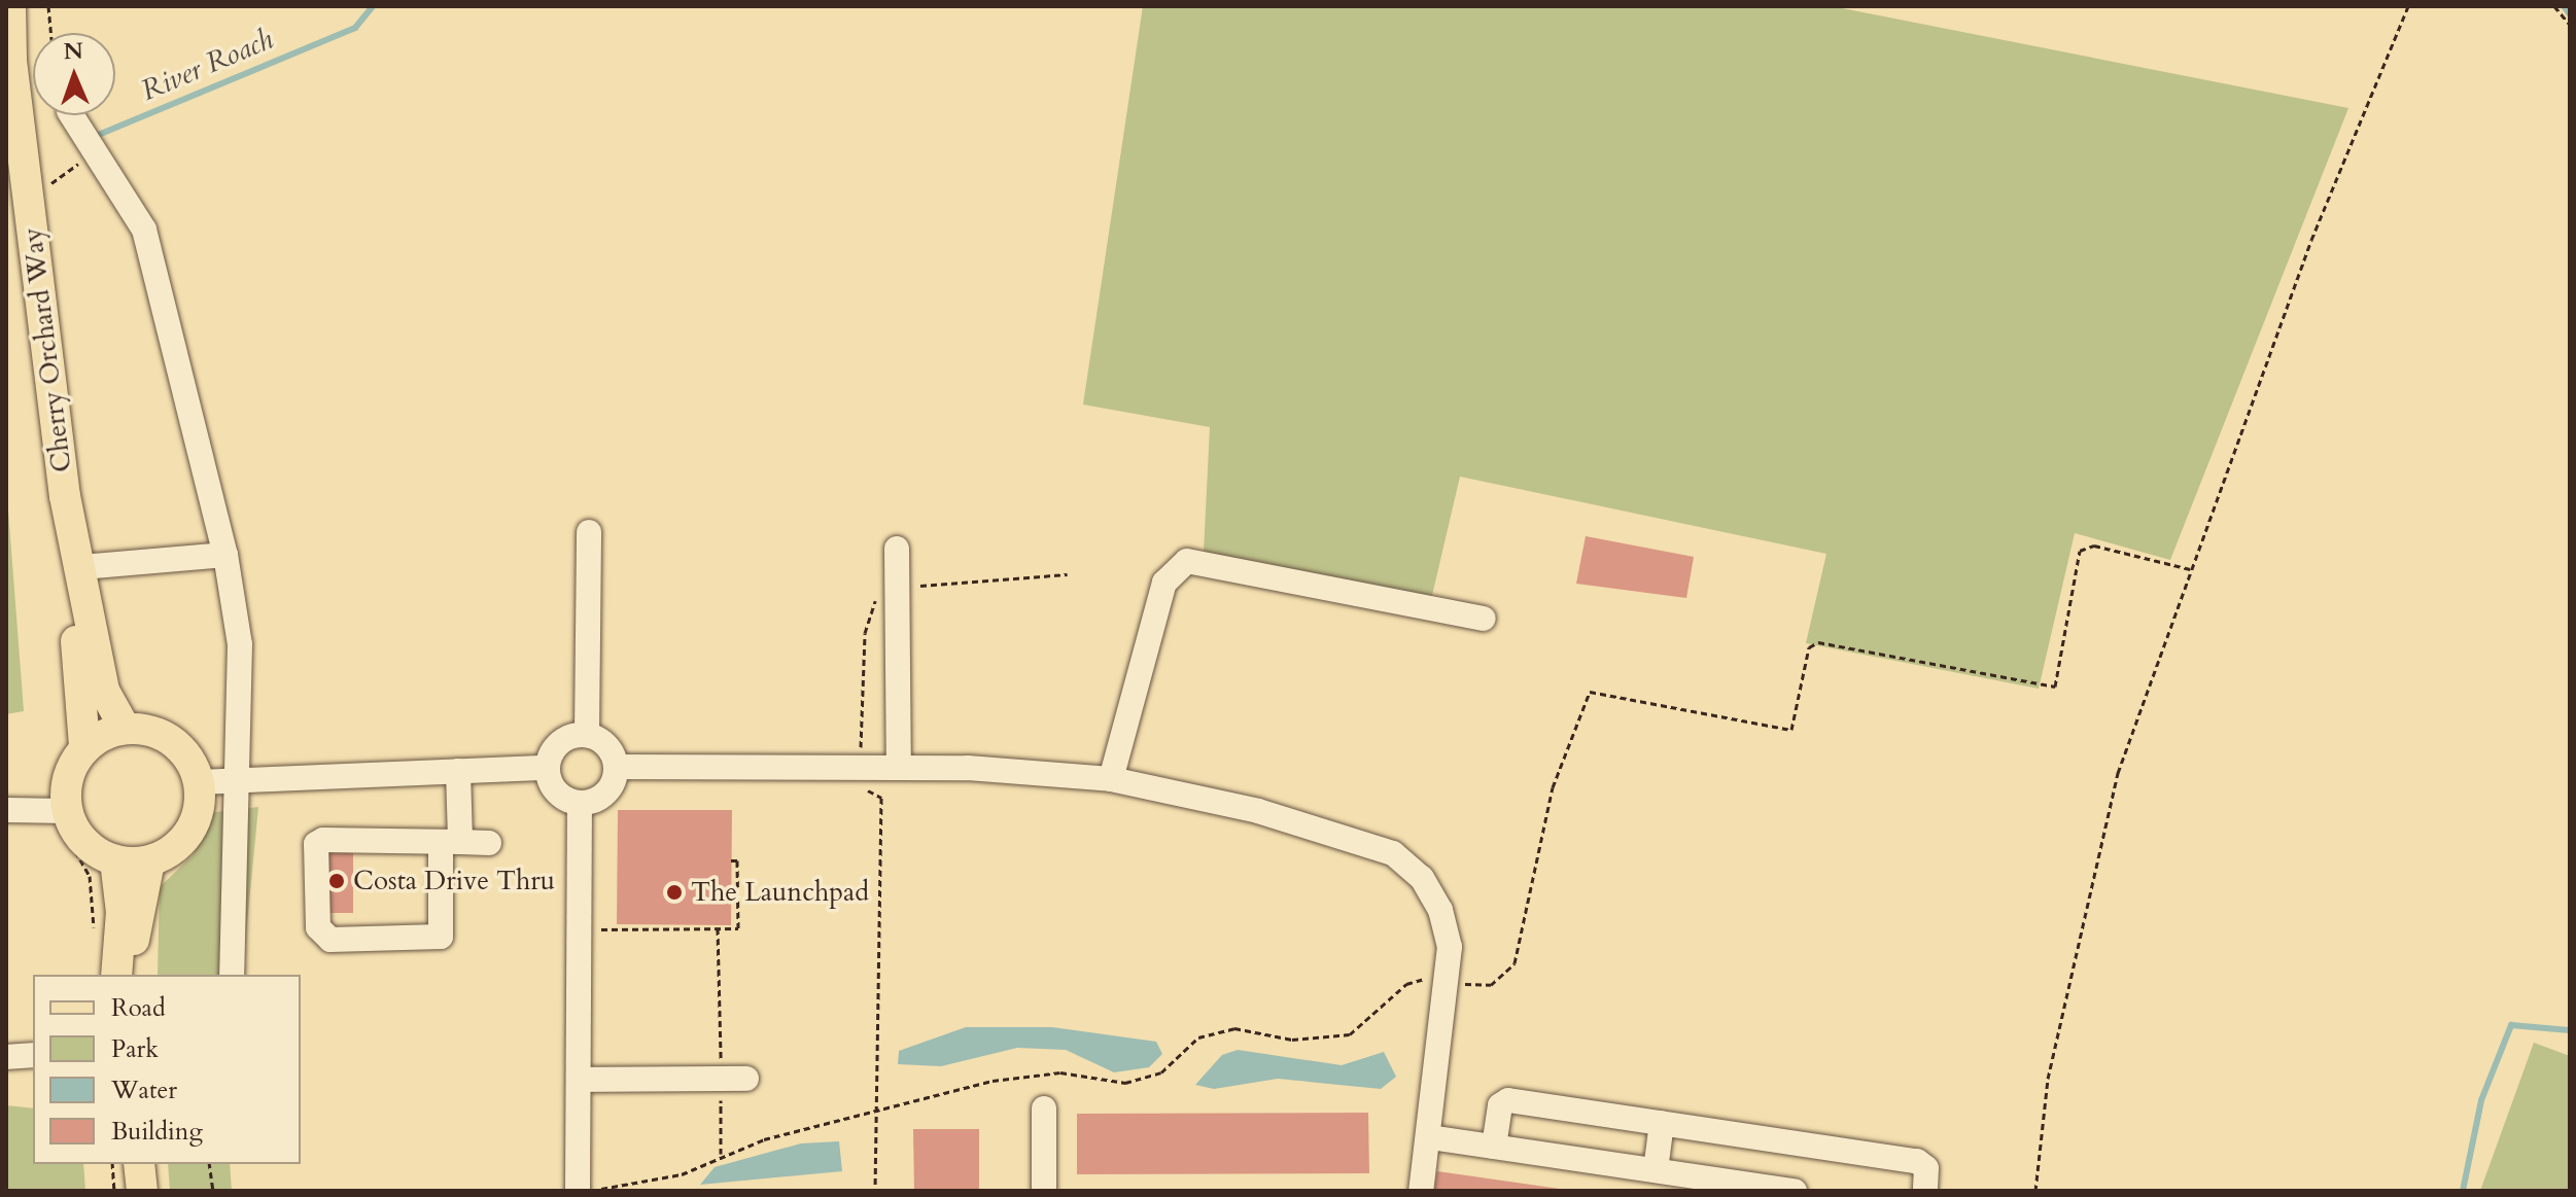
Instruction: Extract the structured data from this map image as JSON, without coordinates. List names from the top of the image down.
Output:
{
  "streets": {
    "main road": ["Cherry Orchard Way"]
  },
  "water": ["River Roach"],
  "places": ["Costa Drive Thru", "The Launchpad"],
  "legend": [
    "Road",
    "Park",
    "Water",
    "Building"
  ],
  "north": "top"
}
